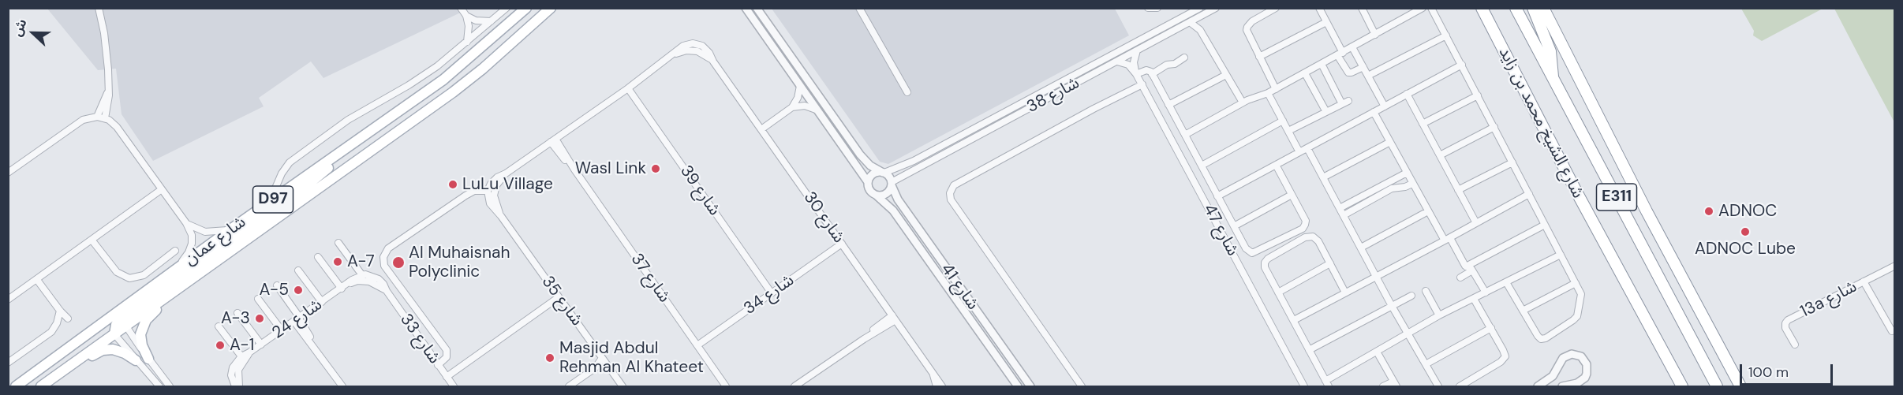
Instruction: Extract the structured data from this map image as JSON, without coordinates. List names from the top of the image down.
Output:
{
  "streets": {
    "highway": ["شارع الشيخ محمد بن زايد", "E311"],
    "main road": ["D97", "شارع عمان"],
    "street": [
      "شارع 38",
      "شارع 39",
      "شارع 30",
      "شارع 47",
      "شارع 37",
      "شارع 41",
      "شارع 34",
      "13a شارع",
      "شارع 35",
      "شارع 24",
      "شارع 33"
    ]
  },
  "crossings": [
    ["شارع 38", "شارع 47"],
    ["شارع 38", "شارع 41"],
    ["شارع 39", "شارع 30"],
    ["شارع 39", "شارع 34"],
    ["شارع 30", "شارع 37"],
    ["شارع 30", "شارع 34"],
    ["شارع 30", "شارع 35"],
    ["شارع 37", "شارع 34"]
  ],
  "places": [
    "Wasl Link",
    "LuLu Village",
    "ADNOC",
    "ADNOC Lube",
    "A-7",
    "Al Muhaisnah Polyclinic",
    "A-5",
    "A-3",
    "A-1",
    "Masjid Abdul Rehman Al Khateet"
  ],
  "scale_bar": "100 m",
  "north": "left"
}
